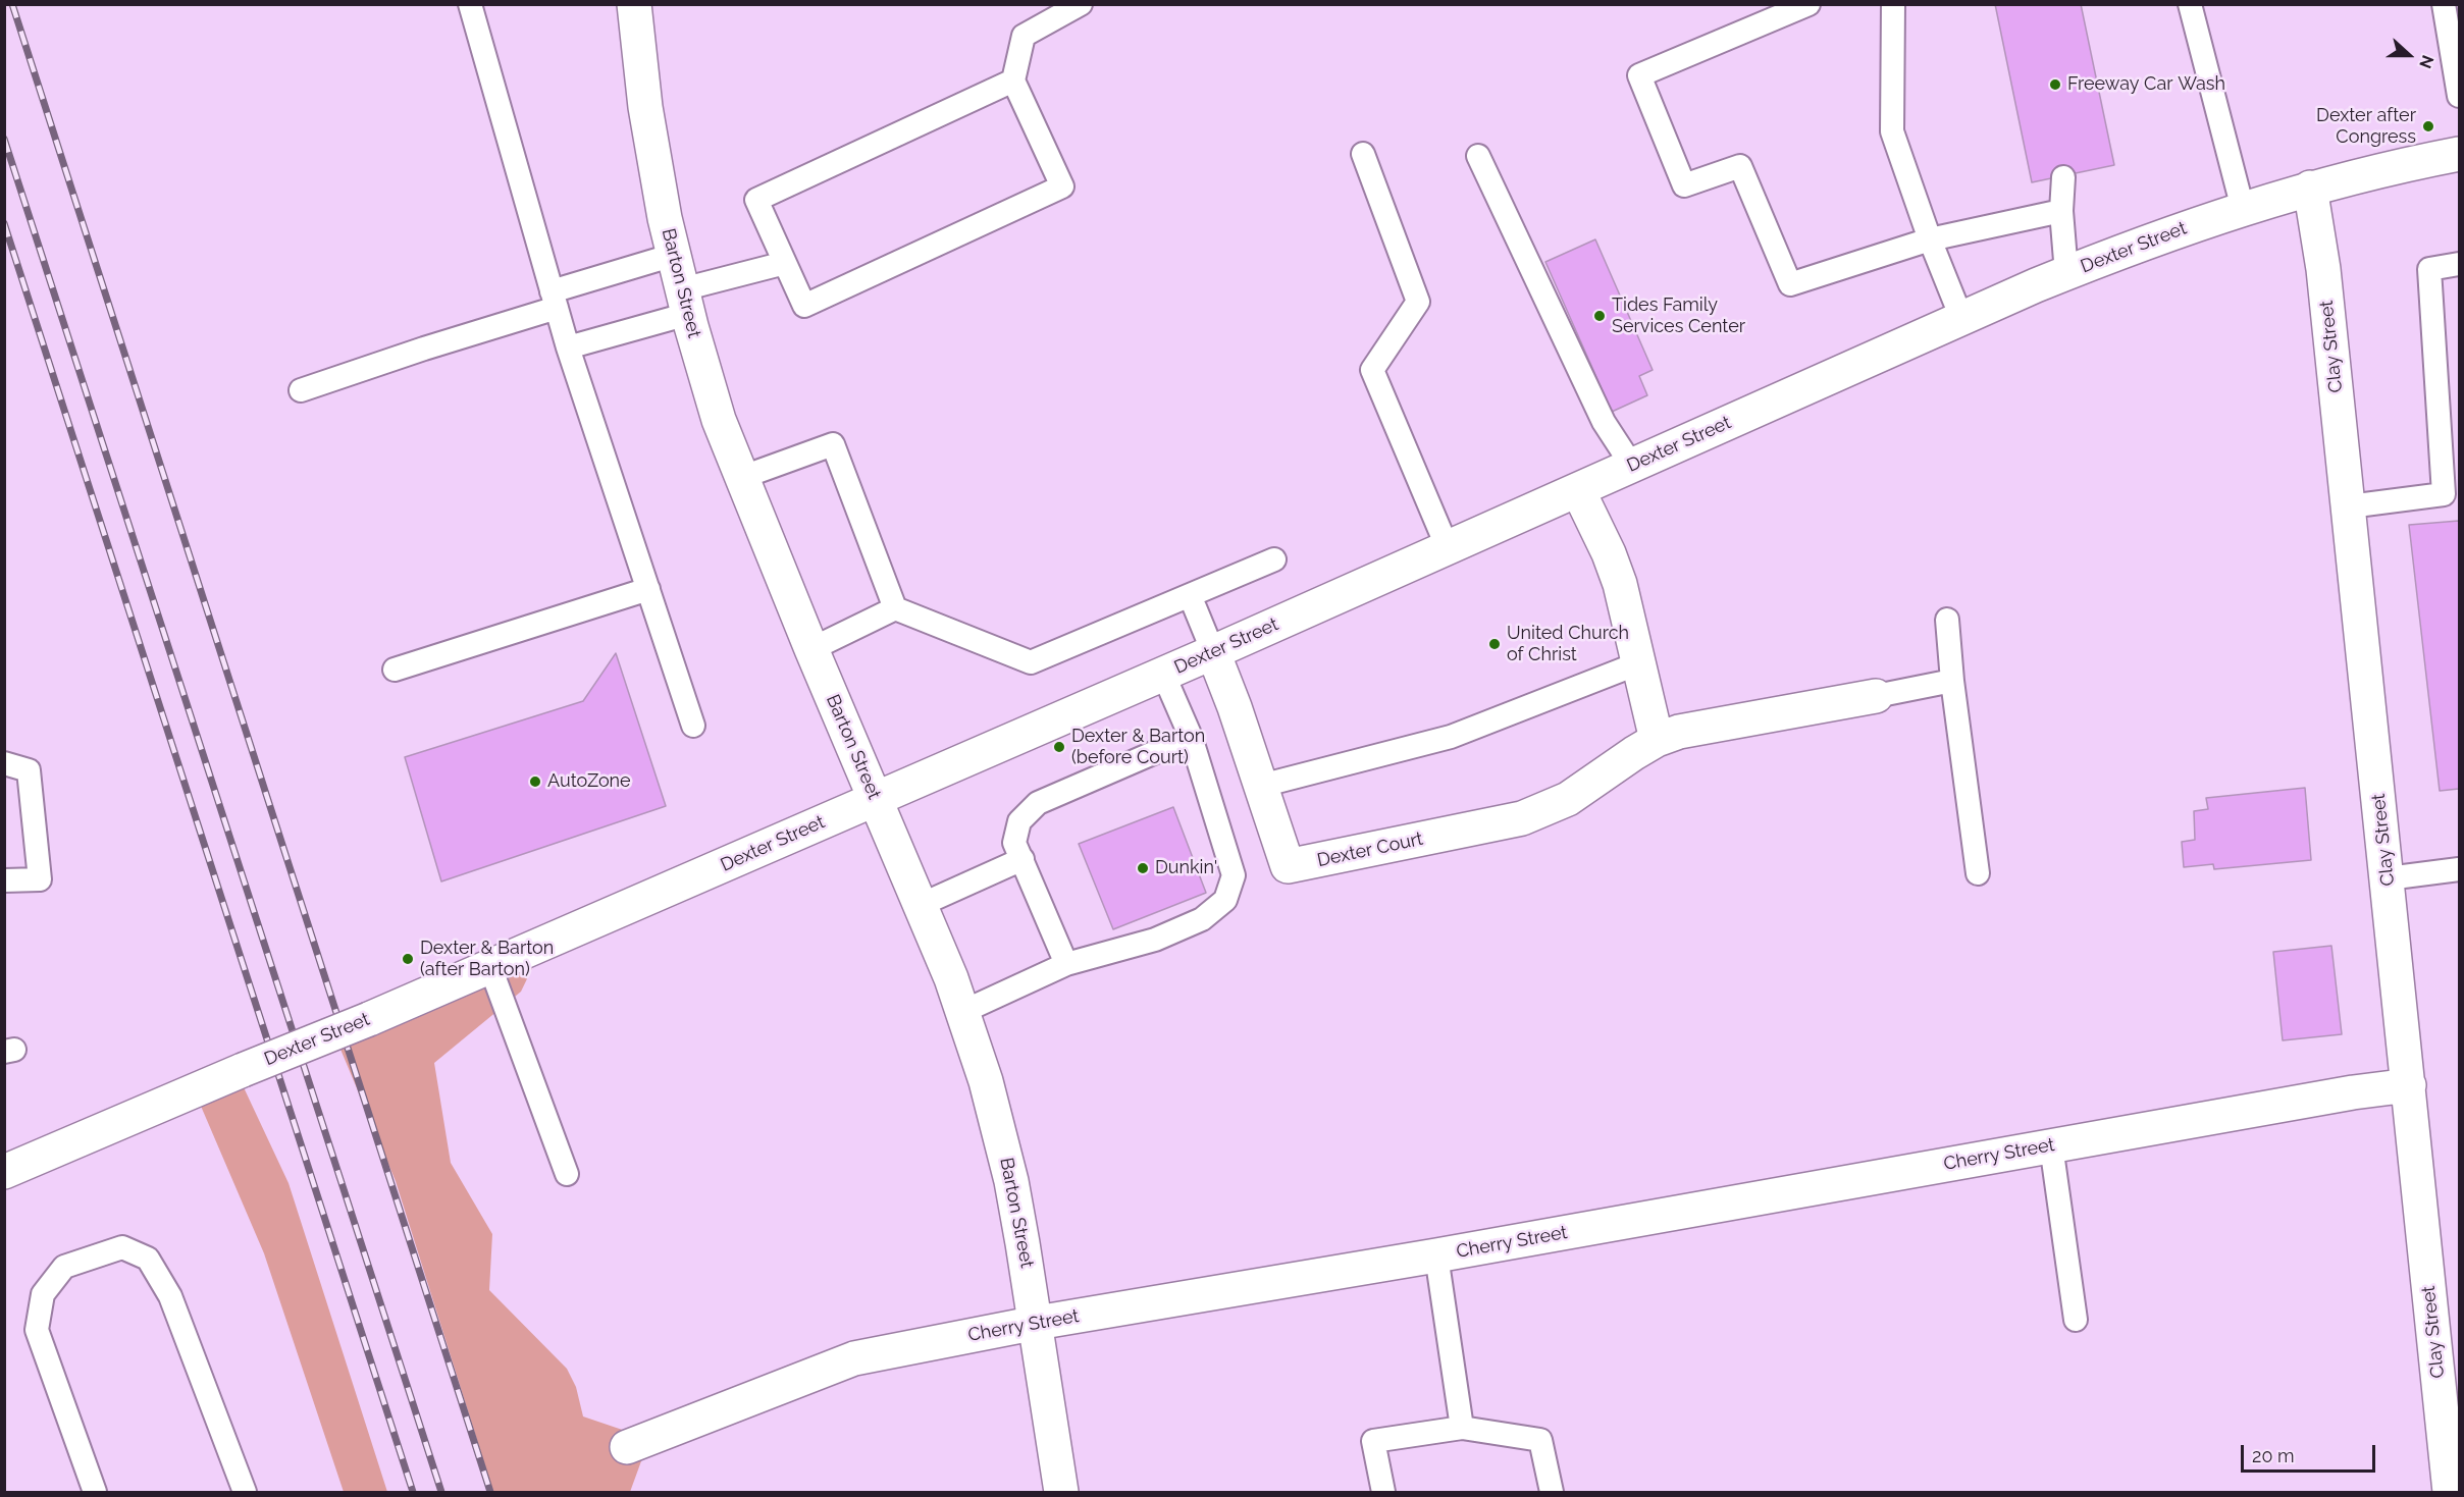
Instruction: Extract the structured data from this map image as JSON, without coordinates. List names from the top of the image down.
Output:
{
  "streets": {
    "main road": [
      "Dexter Street",
      "Barton Street",
      "Clay Street",
      "Dexter Court",
      "Cherry Street"
    ]
  },
  "crossings": [
    ["Dexter Street", "Barton Street"],
    ["Dexter Street", "Clay Street"],
    ["Dexter Street", "Dexter Court"],
    ["Barton Street", "Cherry Street"],
    ["Clay Street", "Cherry Street"]
  ],
  "places": [
    "Freeway Car Wash",
    "Dexter after Congress",
    "Tides Family Services Center",
    "United Church of Christ",
    "Dexter & Barton (before Court)",
    "AutoZone",
    "Dunkin'",
    "Dexter & Barton (after Barton)"
  ],
  "scale_bar": "20 m",
  "north": "right"
}
